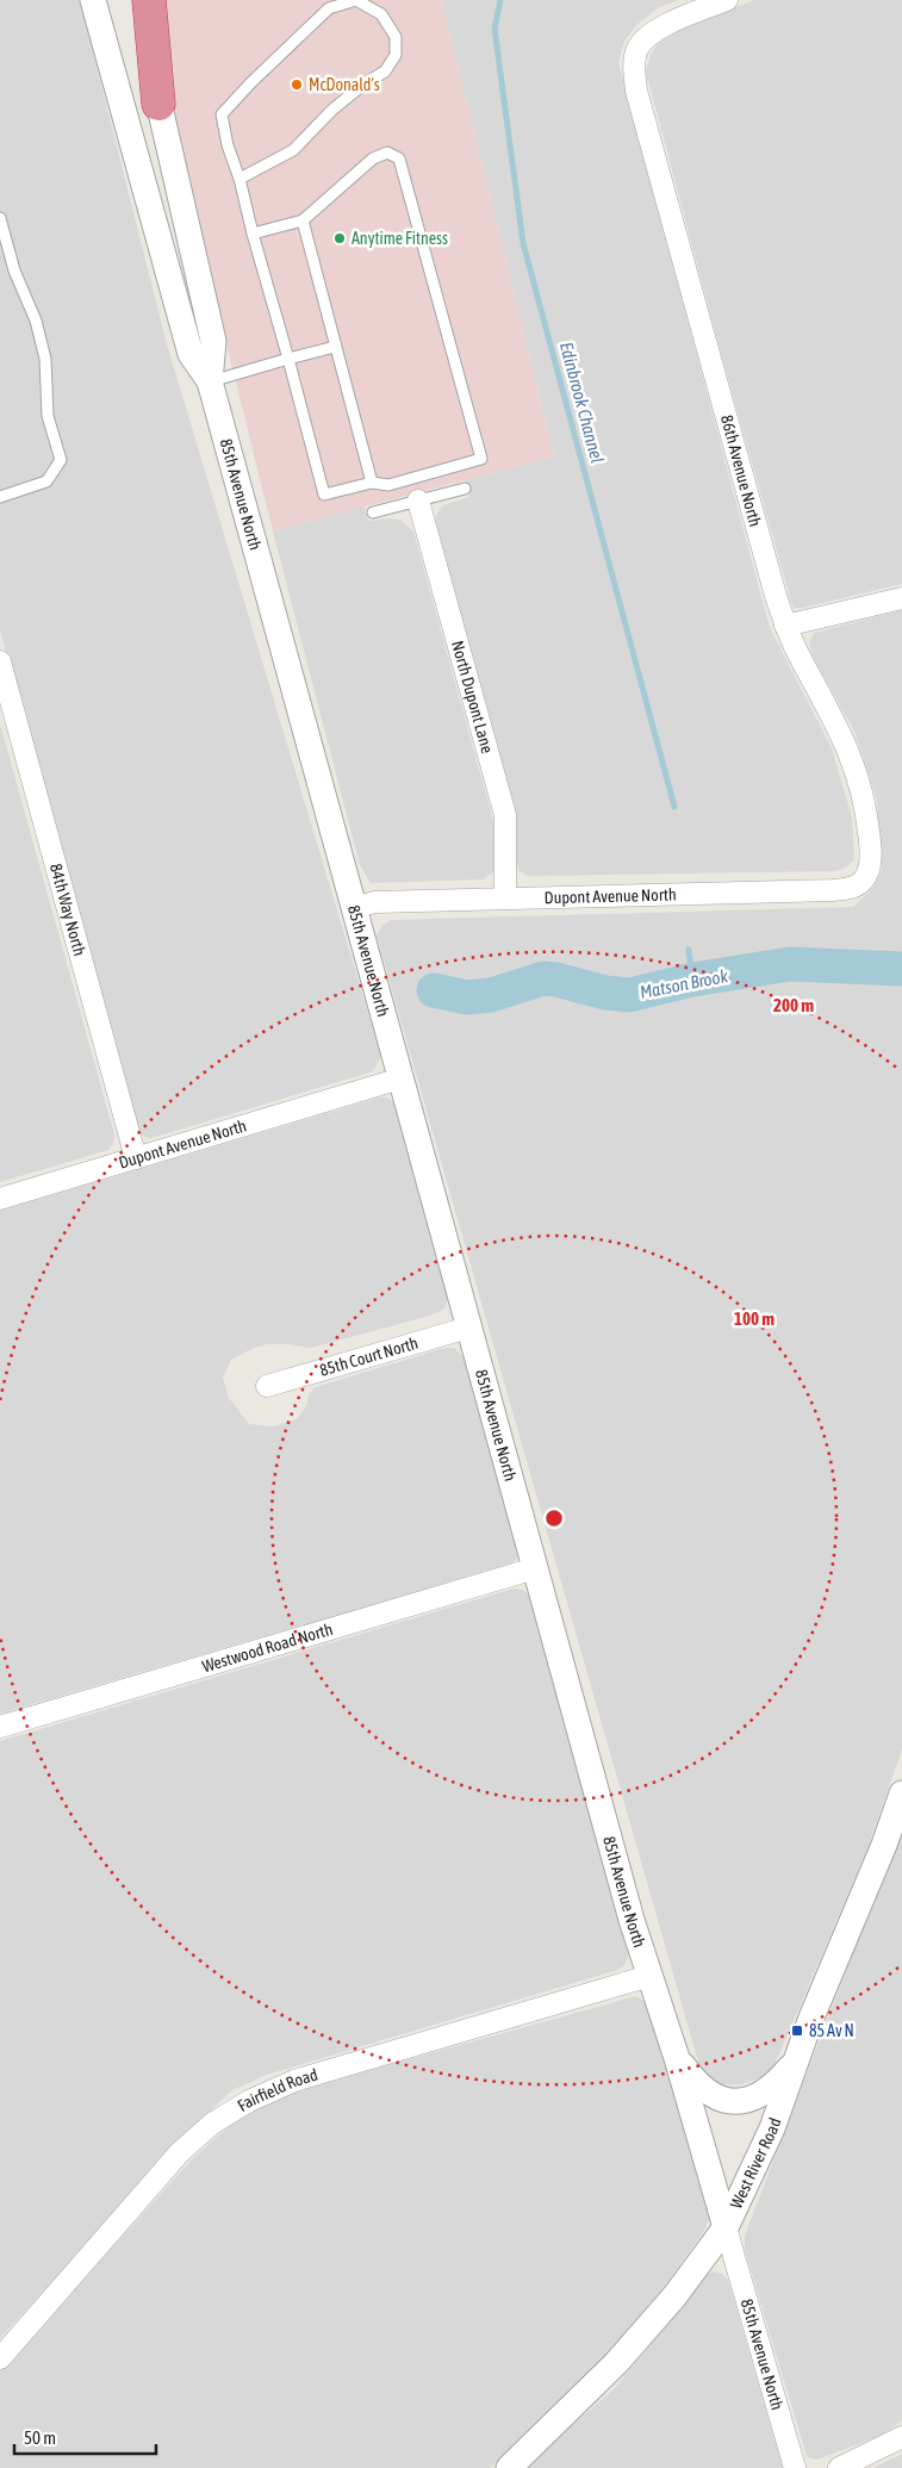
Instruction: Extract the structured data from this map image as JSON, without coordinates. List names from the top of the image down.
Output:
{
  "streets": {
    "street": [
      "86th Avenue North",
      "85th Avenue North",
      "North Dupont Lane",
      "Dupont Avenue North",
      "84th Way North",
      "85th Court North",
      "Westwood Road North",
      "Fairfield Road",
      "West River Road"
    ]
  },
  "crossings": [
    ["86th Avenue North", "Dupont Avenue North"],
    ["85th Avenue North", "Dupont Avenue North"],
    ["85th Avenue North", "85th Court North"],
    ["85th Avenue North", "Westwood Road North"],
    ["85th Avenue North", "Fairfield Road"],
    ["85th Avenue North", "West River Road"],
    ["North Dupont Lane", "Dupont Avenue North"],
    ["Dupont Avenue North", "84th Way North"]
  ],
  "water": ["Edinbrook Channel", "Matson Brook"],
  "places": {
    "other": ["McDonald's", "Anytime Fitness"],
    "transit": ["85 Av N"]
  },
  "scale_bar": "50 m",
  "rings": ["200 m", "100 m"]
}
